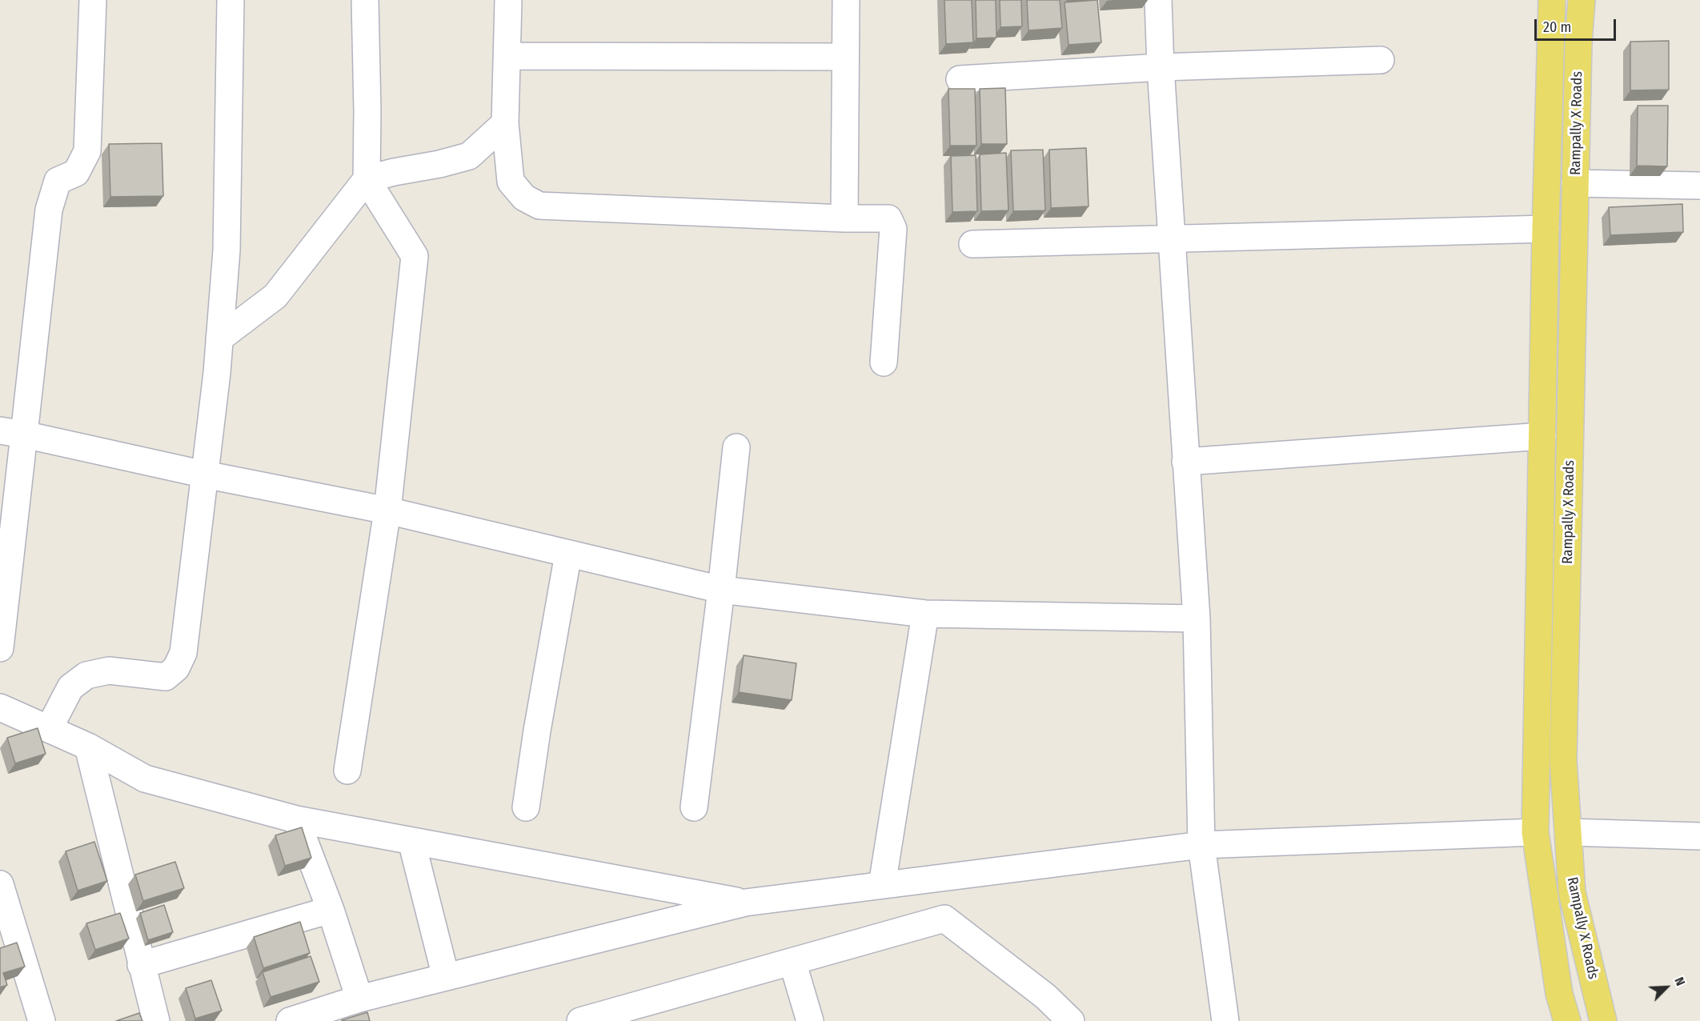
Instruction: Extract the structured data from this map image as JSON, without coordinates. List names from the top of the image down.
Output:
{
  "streets": {
    "main road": ["Rampally X Roads"]
  },
  "scale_bar": "20 m",
  "north": "top right"
}
